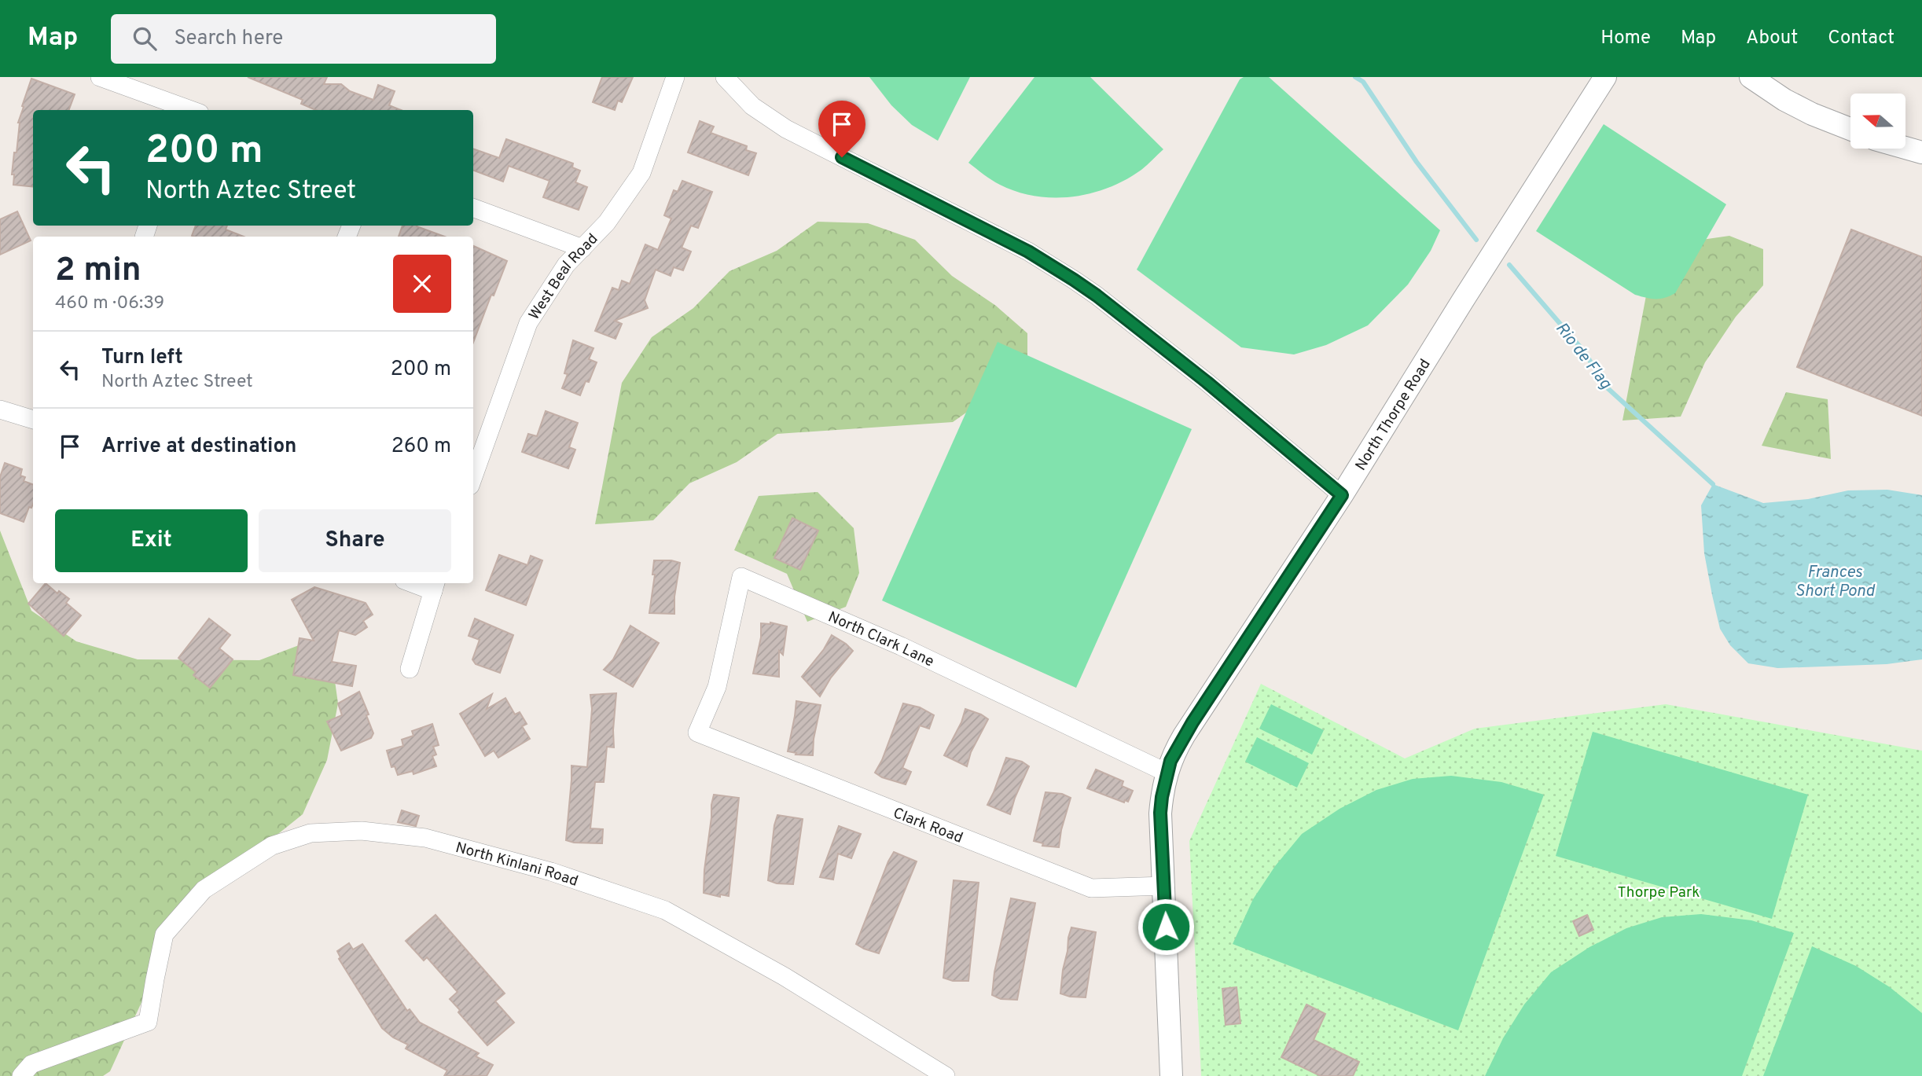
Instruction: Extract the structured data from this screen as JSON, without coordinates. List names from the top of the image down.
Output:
{
  "streets": {
    "street": [
      "West Beal Road",
      "North Thorpe Road",
      "North Clark Lane",
      "Clark Road",
      "North Kinlani Road"
    ]
  },
  "crossings": [
    ["North Thorpe Road", "North Clark Lane"],
    ["North Thorpe Road", "Clark Road"],
    ["North Clark Lane", "Clark Road"]
  ],
  "water": ["Rio de Flag", "Frances Short Pond"],
  "parks": ["Thorpe Park"],
  "north": "left",
  "page": {
    "header": "Map",
    "search": "Search here",
    "nav": [
      "Home",
      "Map",
      "About",
      "Contact"
    ],
    "turn": ["200 m", "North Aztec Street"],
    "heading": ["2 min", "460 m · 06:39"],
    "list": [
      {
        "name": "Turn left",
        "note": "North Aztec Street",
        "value": "200 m"
      },
      {
        "name": "Arrive at destination",
        "value": "260 m"
      }
    ],
    "buttons": ["Exit", "Share"]
  }
}
